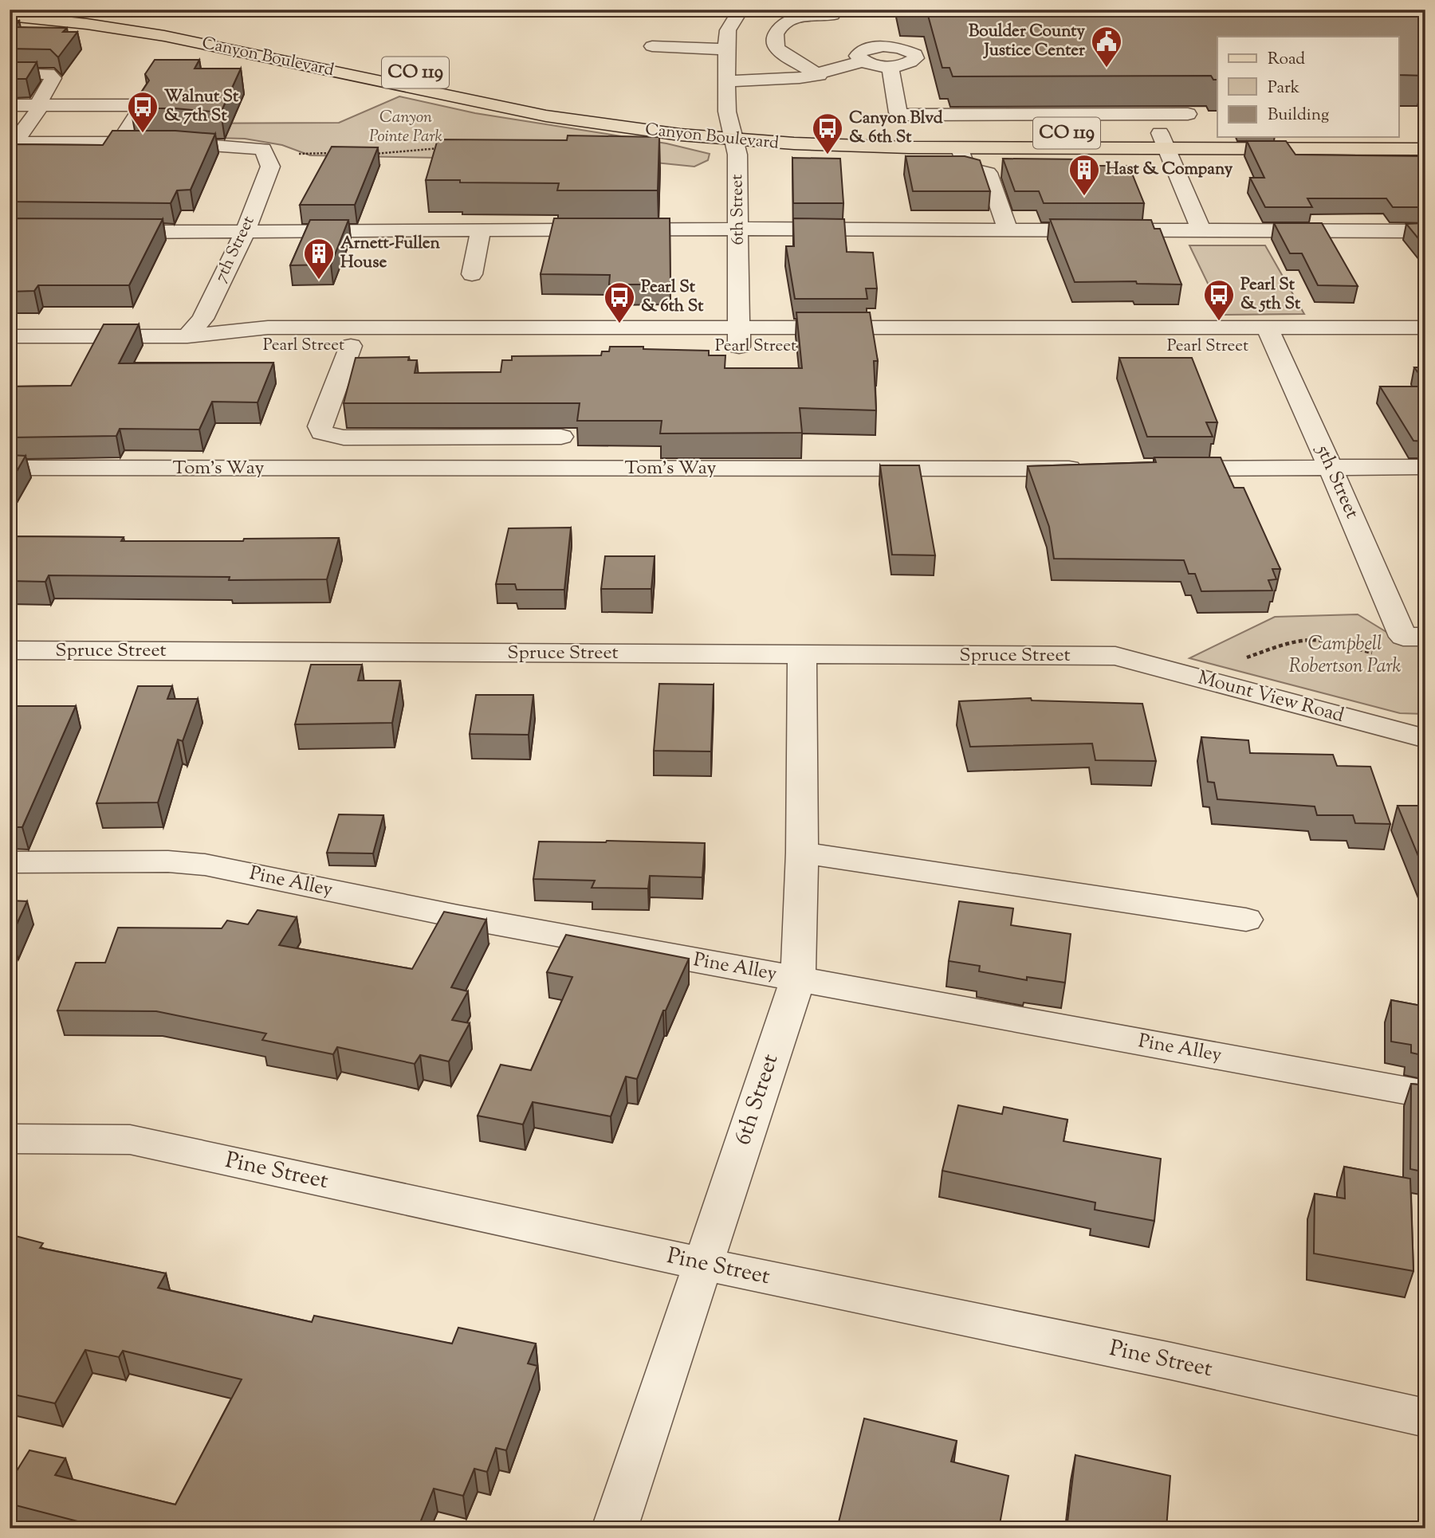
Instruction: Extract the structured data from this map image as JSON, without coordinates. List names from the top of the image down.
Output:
{
  "streets": {
    "main road": ["Canyon Boulevard", "CO 119"],
    "street": [
      "6th Street",
      "7th Street",
      "Pearl Street",
      "Tom's Way",
      "5th Street",
      "Spruce Street",
      "Mount View Road",
      "Pine Alley",
      "Pine Street"
    ]
  },
  "crossings": [
    ["Canyon Boulevard", "6th Street"],
    ["6th Street", "Pearl Street"],
    ["6th Street", "Spruce Street"],
    ["6th Street", "Pine Alley"],
    ["6th Street", "Pine Street"],
    ["7th Street", "Pearl Street"],
    ["Pearl Street", "5th Street"],
    ["Spruce Street", "Mount View Road"]
  ],
  "parks": ["Canyon Pointe Park", "Campbell Robertson Park"],
  "places": {
    "public building": ["Boulder County Justice Center"],
    "bus stop": [
      "Walnut St & 7th St",
      "Canyon Blvd & 6th St",
      "Pearl St & 5th St",
      "Pearl St & 6th St"
    ],
    "building": ["Hast & Company", "Arnett-Fullen House"]
  },
  "legend": ["Road", "Park", "Building"]
}
